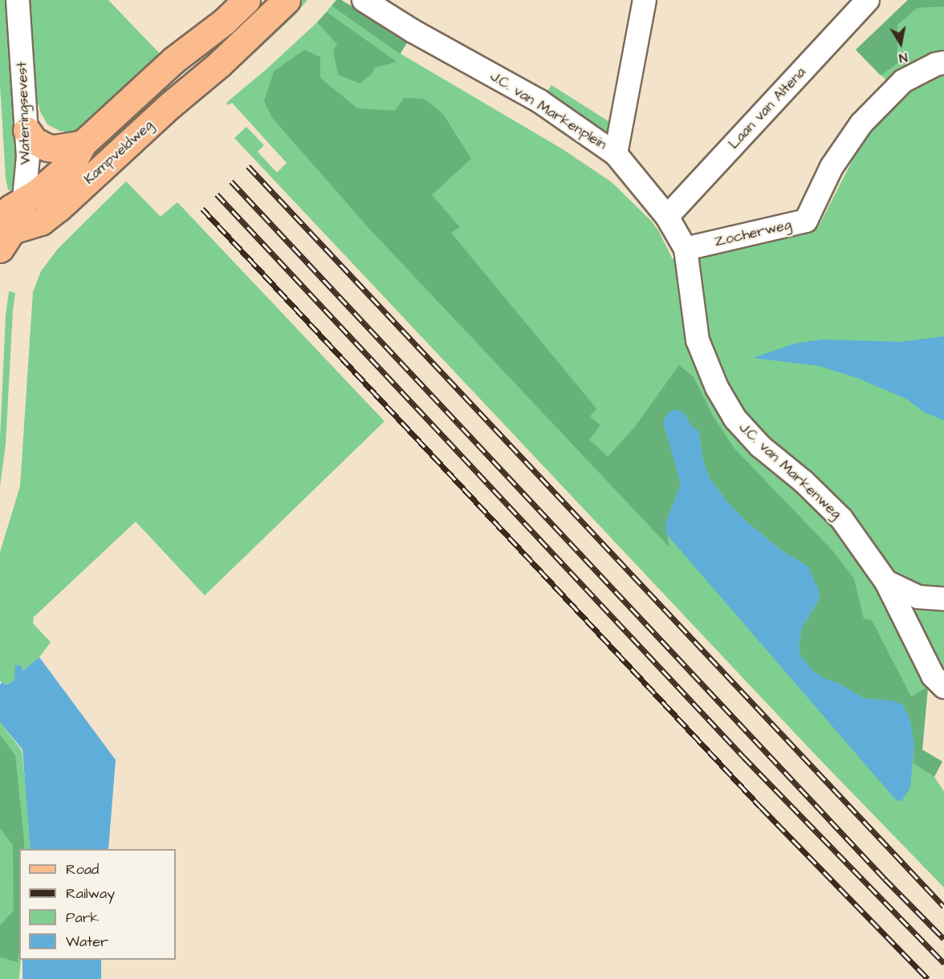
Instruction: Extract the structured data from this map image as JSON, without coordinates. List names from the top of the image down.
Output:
{
  "streets": {
    "main road": ["Kampveldweg"],
    "street": [
      "Laan van Altena",
      "J.C. van Markenplein",
      "Wateringsevest",
      "Zocherweg",
      "J.C. van Markenweg"
    ]
  },
  "crossings": [
    ["Laan van Altena", "J.C. van Markenplein"],
    ["J.C. van Markenplein", "Zocherweg"],
    ["J.C. van Markenplein", "J.C. van Markenweg"],
    ["Wateringsevest", "Kampveldweg"]
  ],
  "legend": [
    "Road",
    "Railway",
    "Park",
    "Water"
  ],
  "north": "bottom"
}
